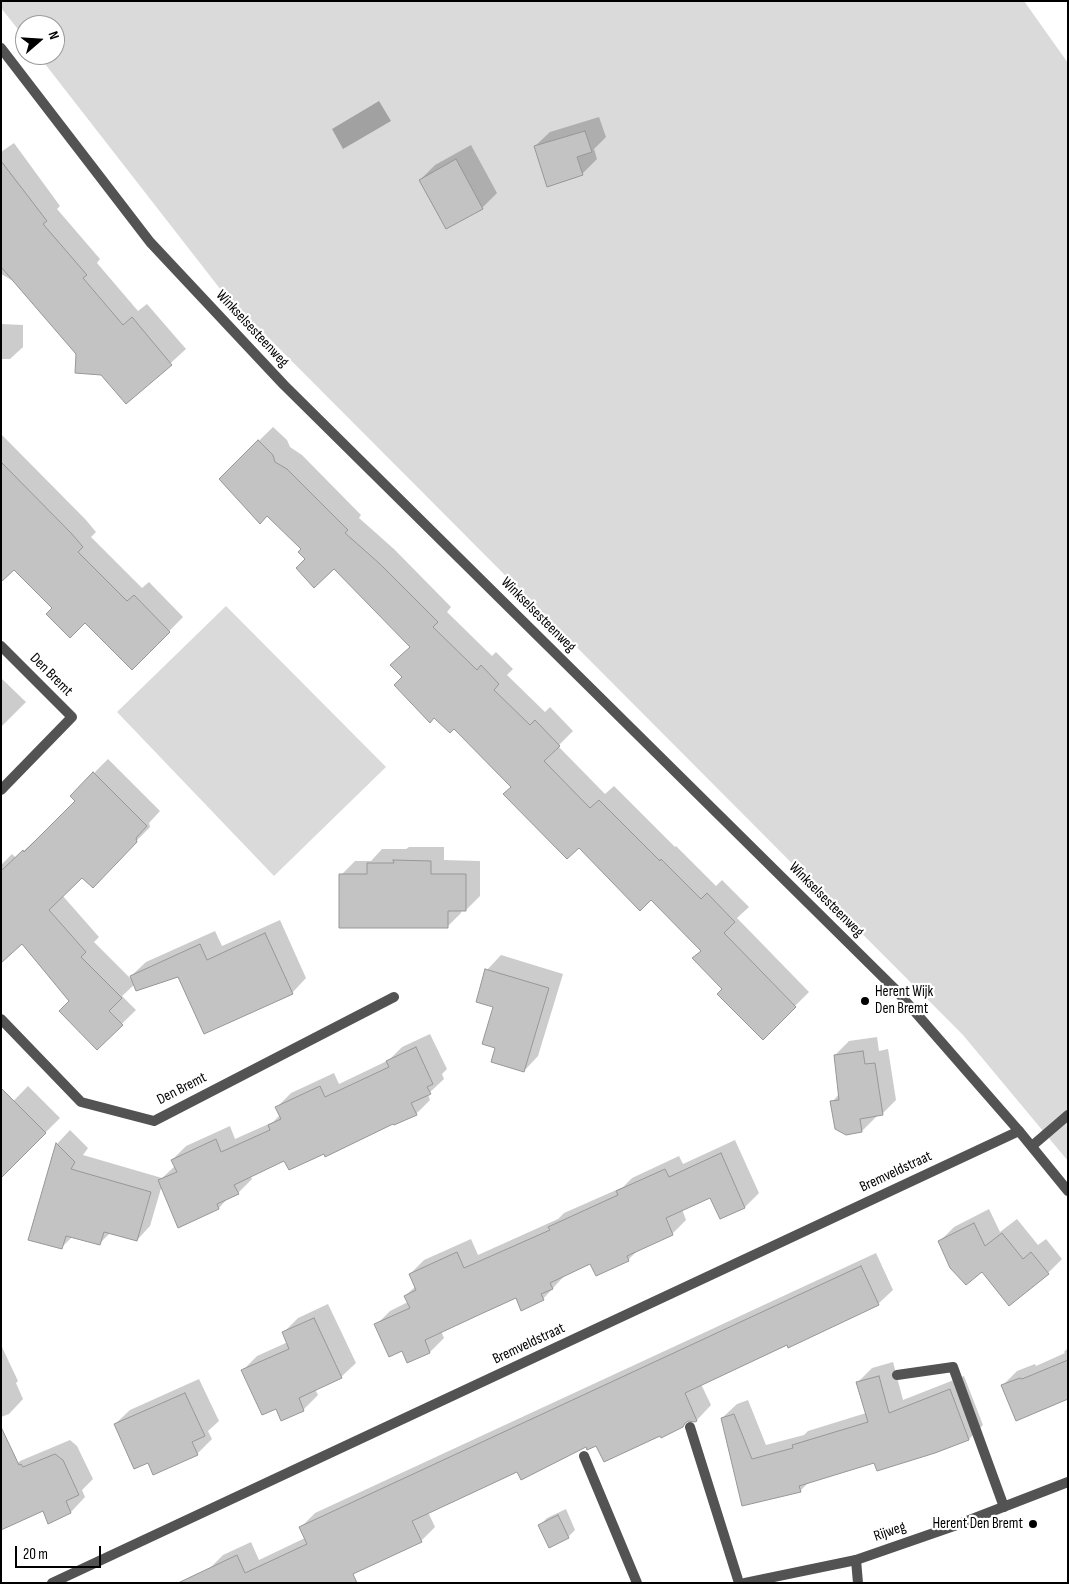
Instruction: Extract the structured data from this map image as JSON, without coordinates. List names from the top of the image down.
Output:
{
  "streets": {
    "street": [
      "Winkselsesteenweg",
      "Den Bremt",
      "Bremveldstraat",
      "Rijweg"
    ]
  },
  "crossings": [
    ["Winkselsesteenweg", "Bremveldstraat"]
  ],
  "places": ["Herent Wijk Den Bremt", "Herent Den Bremt"],
  "scale_bar": "20 m",
  "north": "right"
}
